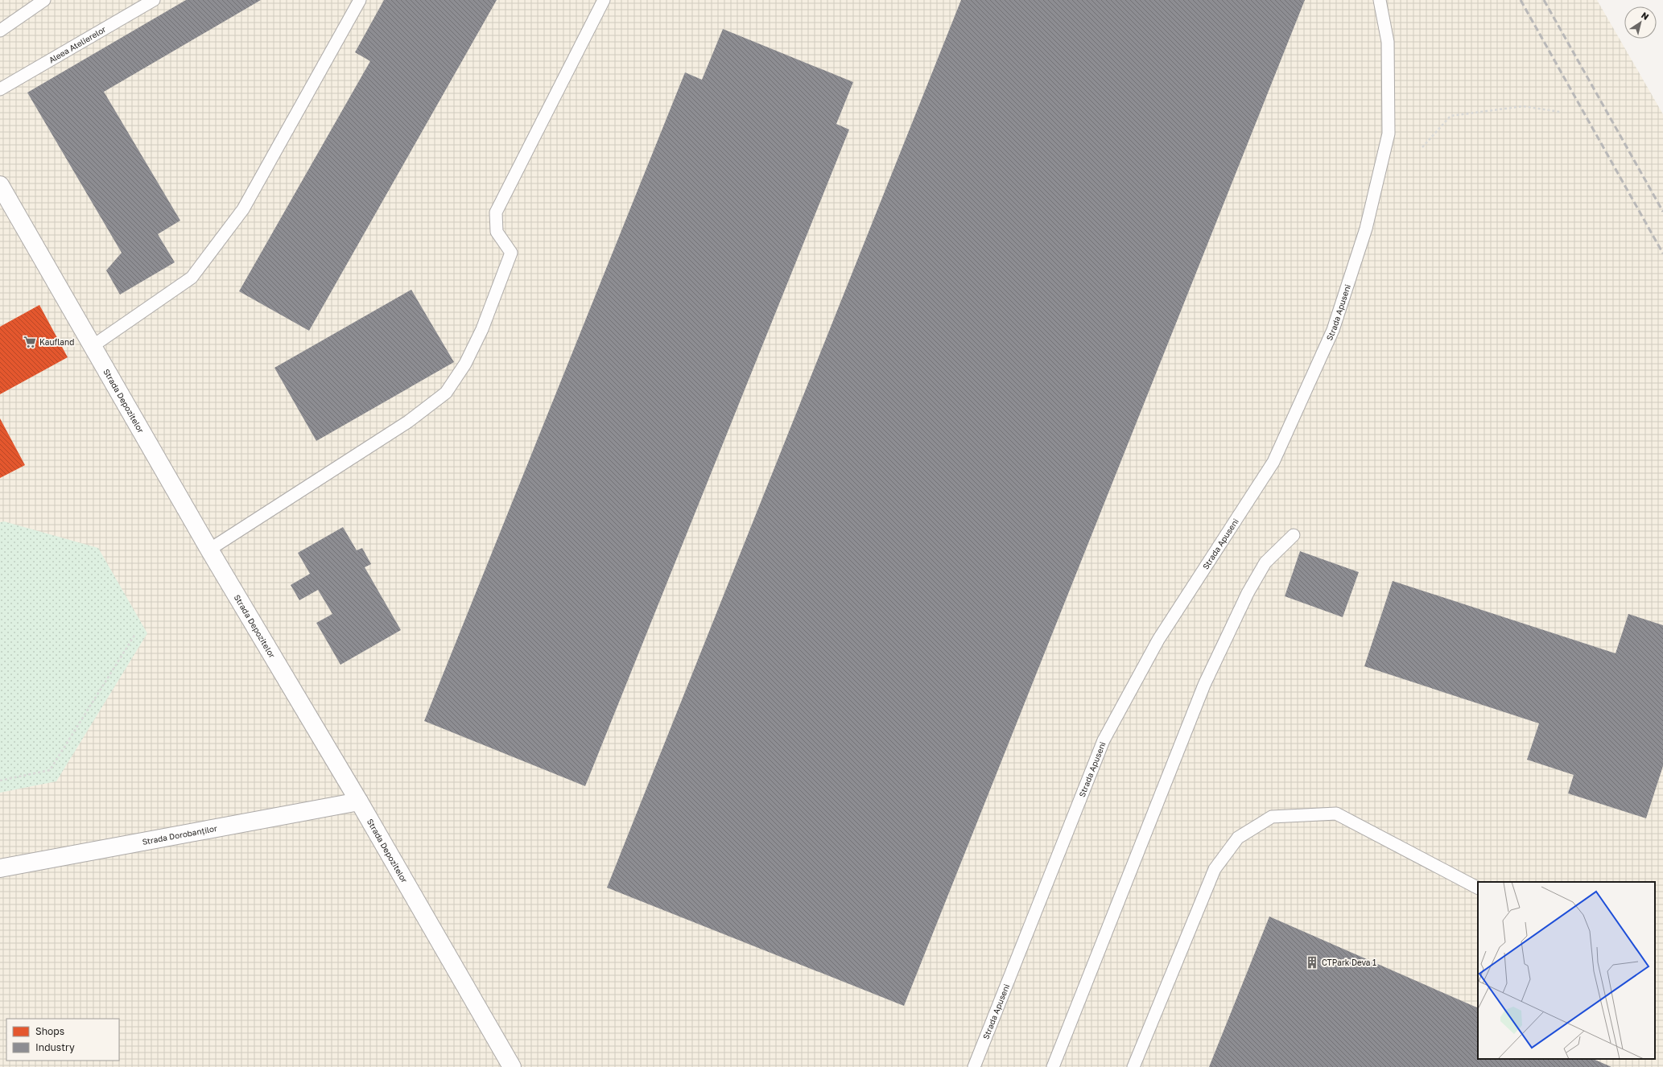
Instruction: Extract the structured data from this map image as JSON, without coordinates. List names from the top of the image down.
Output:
{
  "streets": {
    "street": ["Strada Depozitelor", "Strada Dorobanților"],
    "lane": ["Aleea Atelierelor", "Strada Apuseni"]
  },
  "crossings": [
    ["Strada Depozitelor", "Strada Dorobanților"]
  ],
  "places": {
    "supermarket": ["Kaufland"],
    "building": ["CTPark Deva 1"]
  },
  "legend": ["Shops", "Industry"],
  "north": "top right"
}
